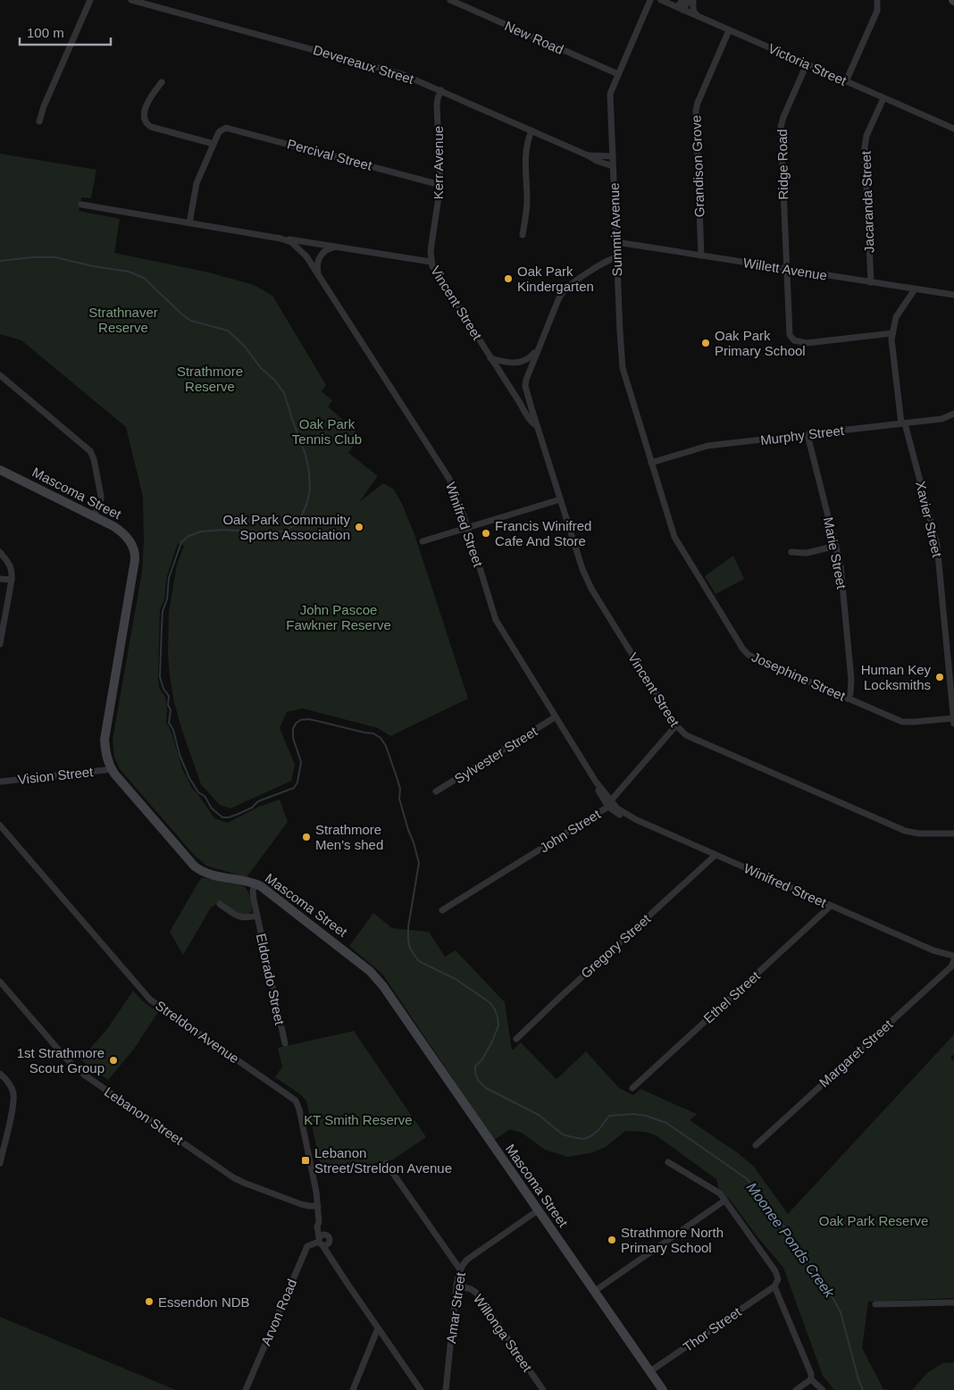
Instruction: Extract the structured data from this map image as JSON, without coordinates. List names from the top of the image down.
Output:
{
  "streets": {
    "main road": ["Mascoma Street"],
    "street": [
      "New Road",
      "Devereaux Street",
      "Victoria Street",
      "Percival Street",
      "Kerr Avenue",
      "Ridge Road",
      "Grandison Grove",
      "Jacaranda Street",
      "Summit Avenue",
      "Willett Avenue",
      "Vincent Street",
      "Murphy Street",
      "Xavier Street",
      "Winifred Street",
      "Marie Street",
      "Josephine Street",
      "Sylvester Street",
      "Vision Street",
      "John Street",
      "Gregory Street",
      "Eldorado Street",
      "Ethel Street",
      "Streldon Avenue",
      "Margaret Street",
      "Lebanon Street",
      "Amar Street",
      "Arvon Road",
      "Thor Street",
      "Willonga Street"
    ]
  },
  "crossings": [
    ["New Road", "Summit Avenue"],
    ["Devereaux Street", "Kerr Avenue"],
    ["Devereaux Street", "Summit Avenue"],
    ["Victoria Street", "Ridge Road"],
    ["Victoria Street", "Grandison Grove"],
    ["Victoria Street", "Jacaranda Street"],
    ["Percival Street", "Kerr Avenue"],
    ["Kerr Avenue", "Vincent Street"],
    ["Ridge Road", "Willett Avenue"],
    ["Ridge Road", "Xavier Street"],
    ["Grandison Grove", "Willett Avenue"],
    ["Jacaranda Street", "Willett Avenue"],
    ["Summit Avenue", "Willett Avenue"],
    ["Summit Avenue", "Vincent Street"],
    ["Summit Avenue", "Murphy Street"],
    ["Summit Avenue", "Josephine Street"],
    ["Willett Avenue", "Xavier Street"],
    ["Vincent Street", "Winifred Street"],
    ["Vincent Street", "John Street"],
    ["Murphy Street", "Xavier Street"],
    ["Murphy Street", "Marie Street"],
    ["Murphy Street", "Josephine Street"],
    ["Mascoma Street", "Vision Street"],
    ["Mascoma Street", "Eldorado Street"],
    ["Mascoma Street", "Amar Street"],
    ["Mascoma Street", "Thor Street"],
    ["Xavier Street", "Josephine Street"],
    ["Winifred Street", "Sylvester Street"],
    ["Winifred Street", "John Street"],
    ["Winifred Street", "Gregory Street"],
    ["Winifred Street", "Ethel Street"],
    ["Winifred Street", "Margaret Street"],
    ["Marie Street", "Josephine Street"],
    ["Streldon Avenue", "Lebanon Street"],
    ["Amar Street", "Willonga Street"]
  ],
  "water": ["Moonee Ponds Creek"],
  "parks": [
    "Strathnaver Reserve",
    "Strathmore Reserve",
    "Oak Park Tennis Club",
    "John Pascoe Fawkner Reserve",
    "KT Smith Reserve",
    "Oak Park Reserve"
  ],
  "places": {
    "other": [
      "Oak Park Kindergarten",
      "Oak Park Primary School",
      "Oak Park Community Sports Association",
      "Francis Winifred Cafe And Store",
      "Human Key Locksmiths",
      "Strathmore Men's shed",
      "1st Strathmore Scout Group",
      "Strathmore North Primary School",
      "Essendon NDB"
    ],
    "transit": ["Lebanon Street/Streldon Avenue"]
  },
  "scale_bar": "100 m"
}
